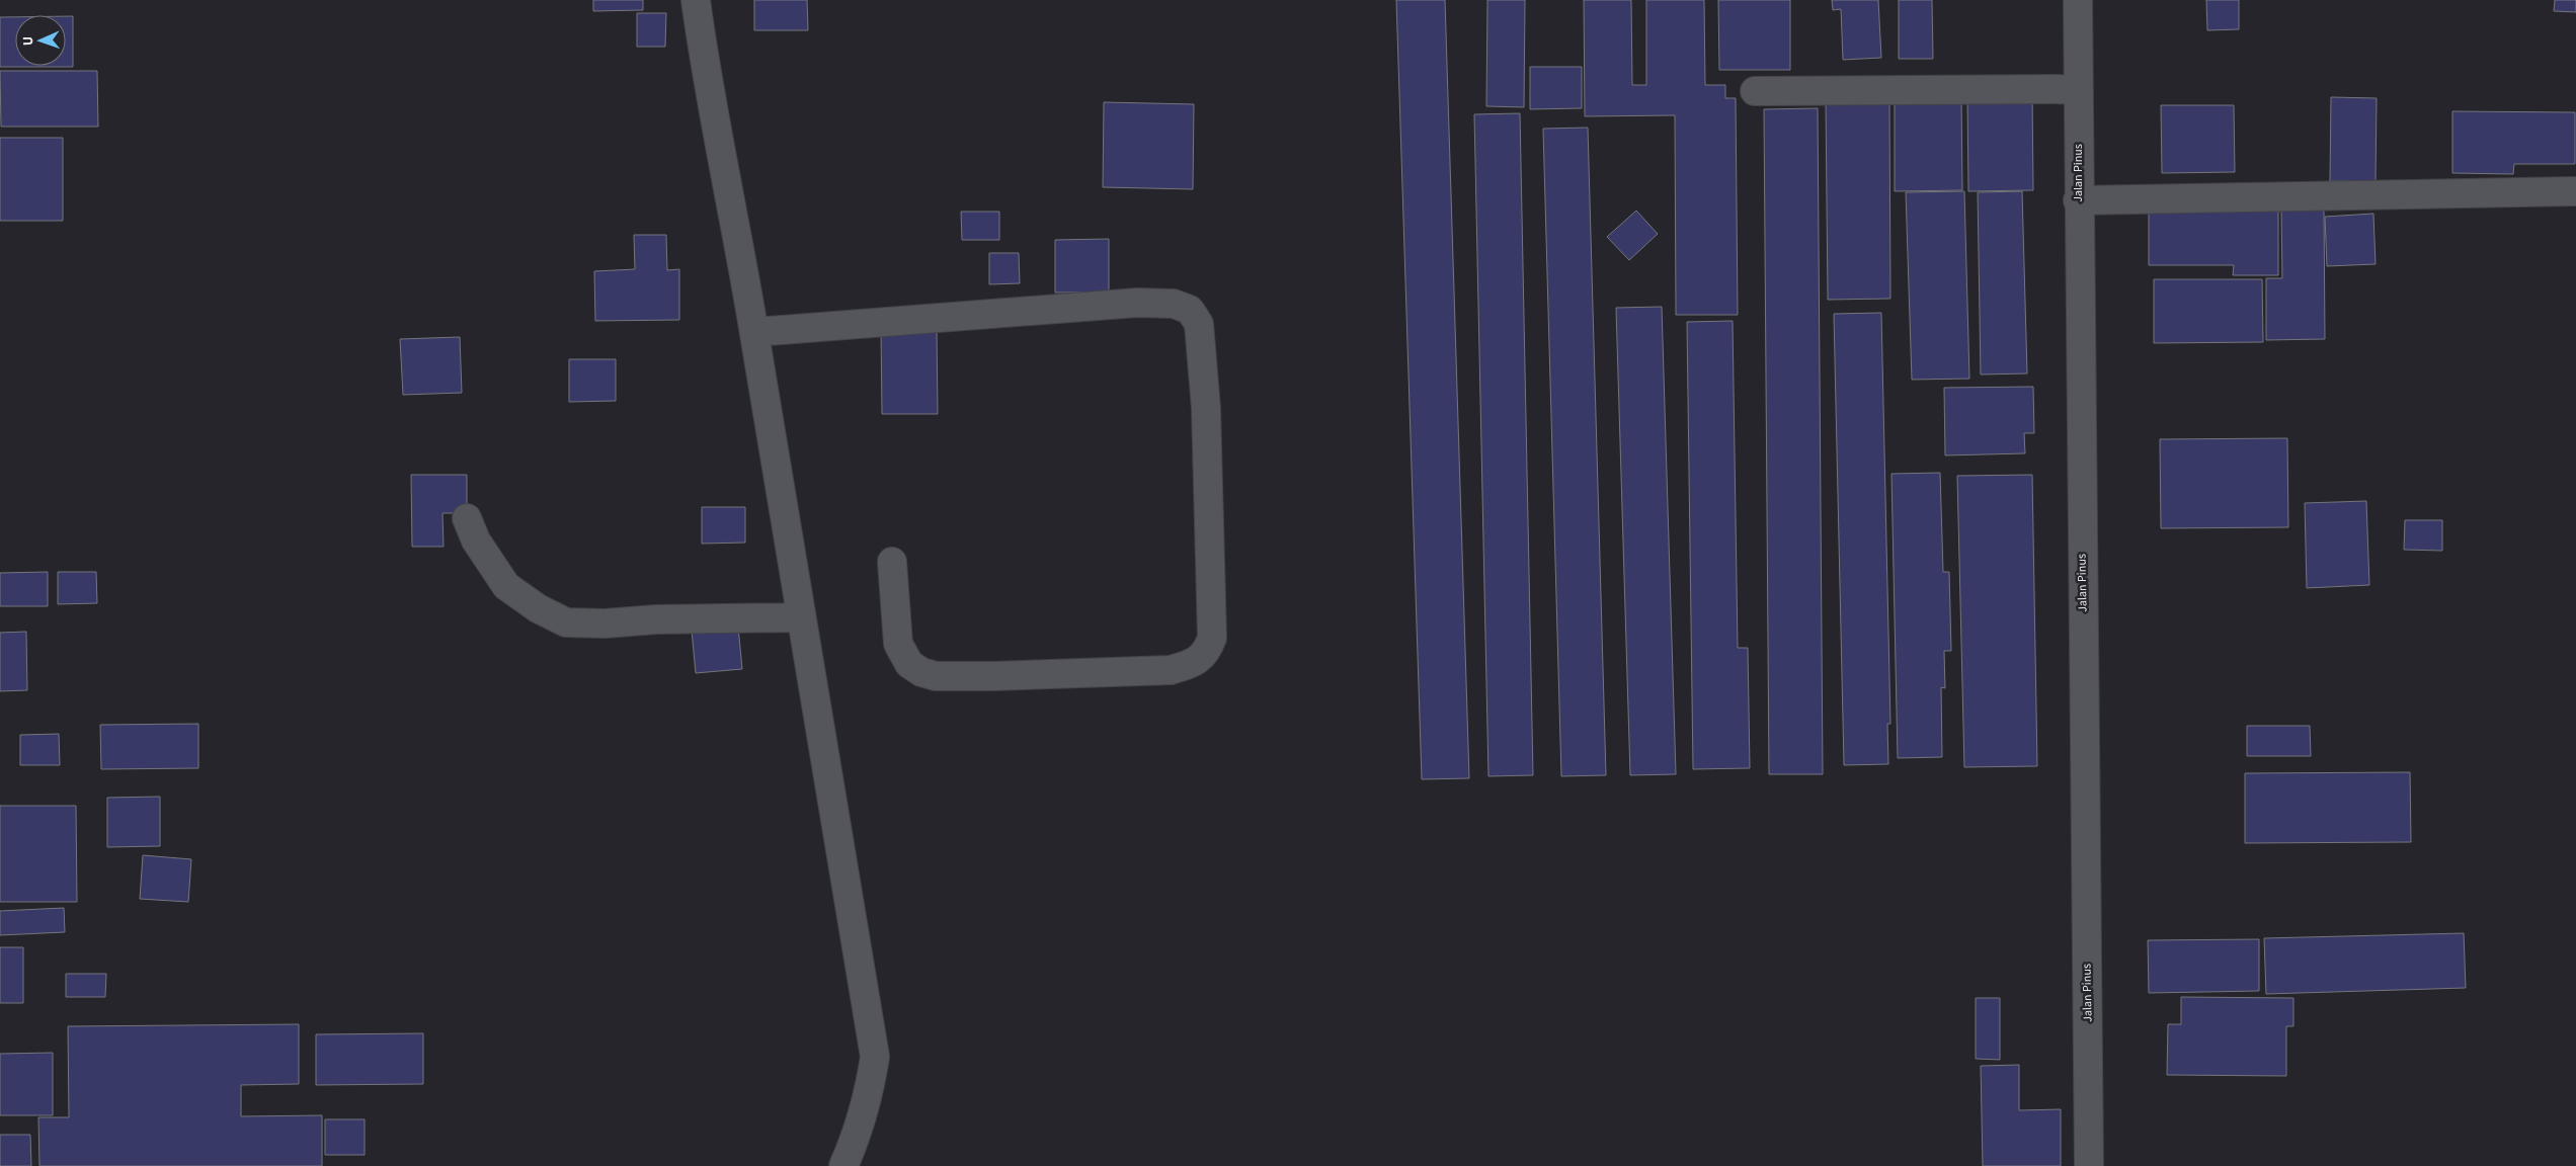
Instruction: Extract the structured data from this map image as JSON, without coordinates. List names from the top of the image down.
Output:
{
  "streets": {
    "street": ["Jalan Pinus"]
  },
  "north": "left"
}
